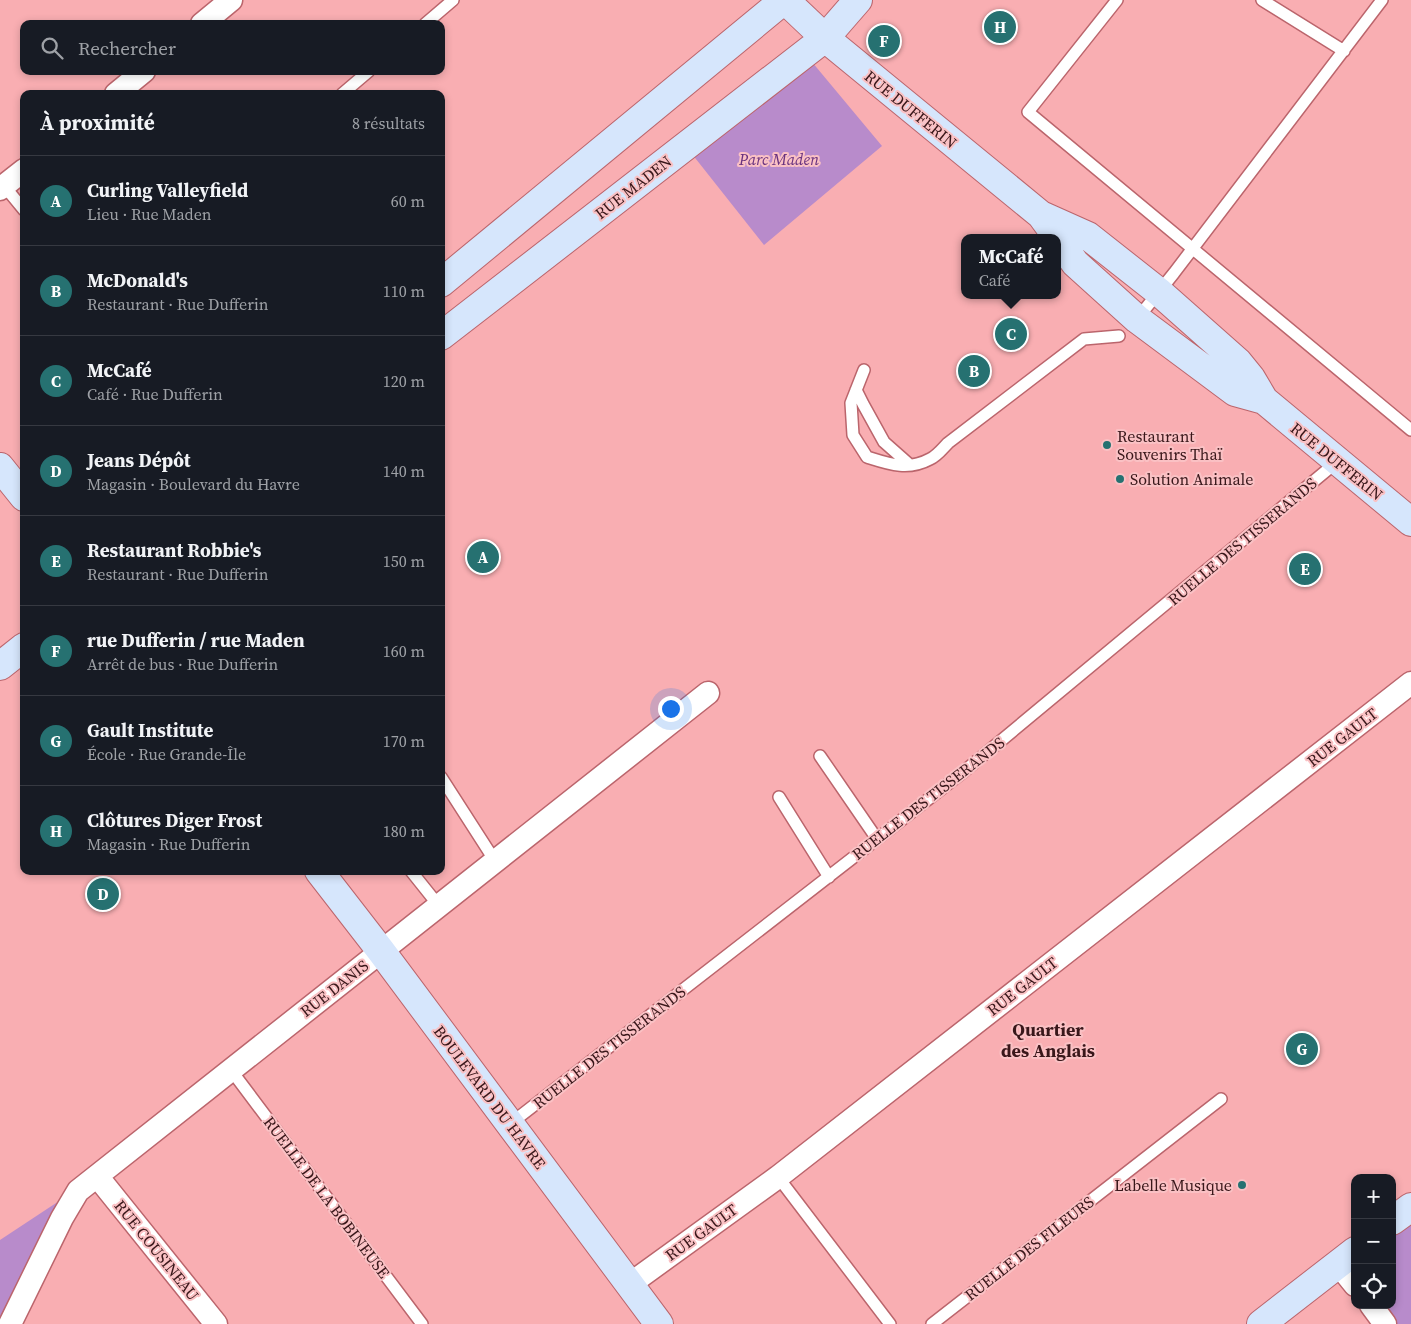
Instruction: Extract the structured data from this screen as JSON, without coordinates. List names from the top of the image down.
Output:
{
  "streets": {
    "street": [
      "RUE DUFFERIN",
      "RUE MADEN",
      "RUE GAULT",
      "RUE DANIS",
      "BOULEVARD DU HAVRE",
      "RUE COUSINEAU"
    ],
    "lane": ["RUELLE DES TISSERANDS", "RUELLE DE LA BOBINEUSE", "RUELLE DES FILEURS"]
  },
  "crossings": [
    ["RUE DUFFERIN", "RUE MADEN"],
    ["RUE DUFFERIN", "RUELLE DES TISSERANDS"],
    ["RUELLE DES TISSERANDS", "BOULEVARD DU HAVRE"],
    ["RUE GAULT", "BOULEVARD DU HAVRE"],
    ["RUE DANIS", "BOULEVARD DU HAVRE"],
    ["RUE DANIS", "RUELLE DE LA BOBINEUSE"],
    ["RUE DANIS", "RUE COUSINEAU"]
  ],
  "districts": ["Quartier des Anglais"],
  "parks": ["Parc Maden"],
  "places": ["Restaurant Souvenirs Thaï", "Solution Animale", "Labelle Musique"],
  "page": {
    "pins": [
      "H",
      "F",
      "C",
      "B",
      "A",
      "E",
      "D",
      "G"
    ],
    "search": "Rechercher",
    "heading": ["À proximité", "8 résultats"],
    "list": [
      {
        "mark": "A",
        "name": "Curling Valleyfield",
        "note": "Lieu · Rue Maden",
        "value": "60 m"
      },
      {
        "mark": "B",
        "name": "McDonald's",
        "note": "Restaurant · Rue Dufferin",
        "value": "110 m"
      },
      {
        "mark": "C",
        "name": "McCafé",
        "note": "Café · Rue Dufferin",
        "value": "120 m"
      },
      {
        "mark": "D",
        "name": "Jeans Dépôt",
        "note": "Magasin · Boulevard du Havre",
        "value": "140 m"
      },
      {
        "mark": "E",
        "name": "Restaurant Robbie's",
        "note": "Restaurant · Rue Dufferin",
        "value": "150 m"
      },
      {
        "mark": "F",
        "name": "rue Dufferin / rue Maden",
        "note": "Arrêt de bus · Rue Dufferin",
        "value": "160 m"
      },
      {
        "mark": "G",
        "name": "Gault Institute",
        "note": "École · Rue Grande-Île",
        "value": "170 m"
      },
      {
        "mark": "H",
        "name": "Clôtures Diger Frost",
        "note": "Magasin · Rue Dufferin",
        "value": "180 m"
      }
    ],
    "popup": ["McCafé", "Café"],
    "map_buttons": ["+", "−"]
  }
}
